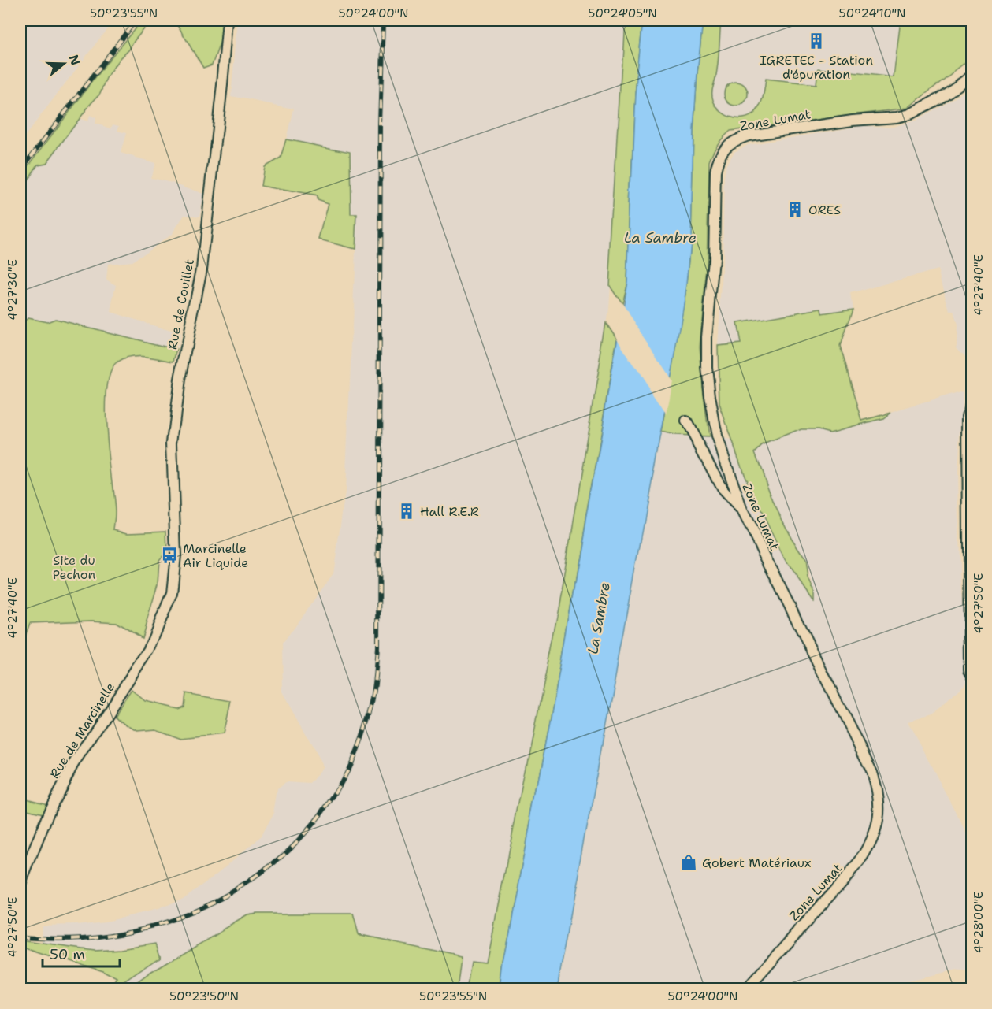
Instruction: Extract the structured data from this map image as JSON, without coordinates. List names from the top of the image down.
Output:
{
  "streets": {
    "street": ["Zone Lumat", "Rue de Couillet", "Rue de Marcinelle"]
  },
  "crossings": [
    ["Rue de Couillet", "Rue de Marcinelle"]
  ],
  "water": ["La Sambre"],
  "parks": ["Site du Pechon"],
  "places": {
    "building": ["IGRETEC - Station d'épuration", "ORES", "Hall R.E.R"],
    "bus stop": ["Marcinelle Air Liquide"],
    "shop": ["Gobert Matériaux"]
  },
  "scale_bar": "50 m",
  "north": "right",
  "coordinates": [
    "50°23'55\"N",
    "50°24'00\"N",
    "50°24'05\"N",
    "50°24'10\"N",
    "4°27'40\"E",
    "4°27'30\"E",
    "4°27'50\"E",
    "4°28'00\"E",
    "50°23'50\"N"
  ]
}
